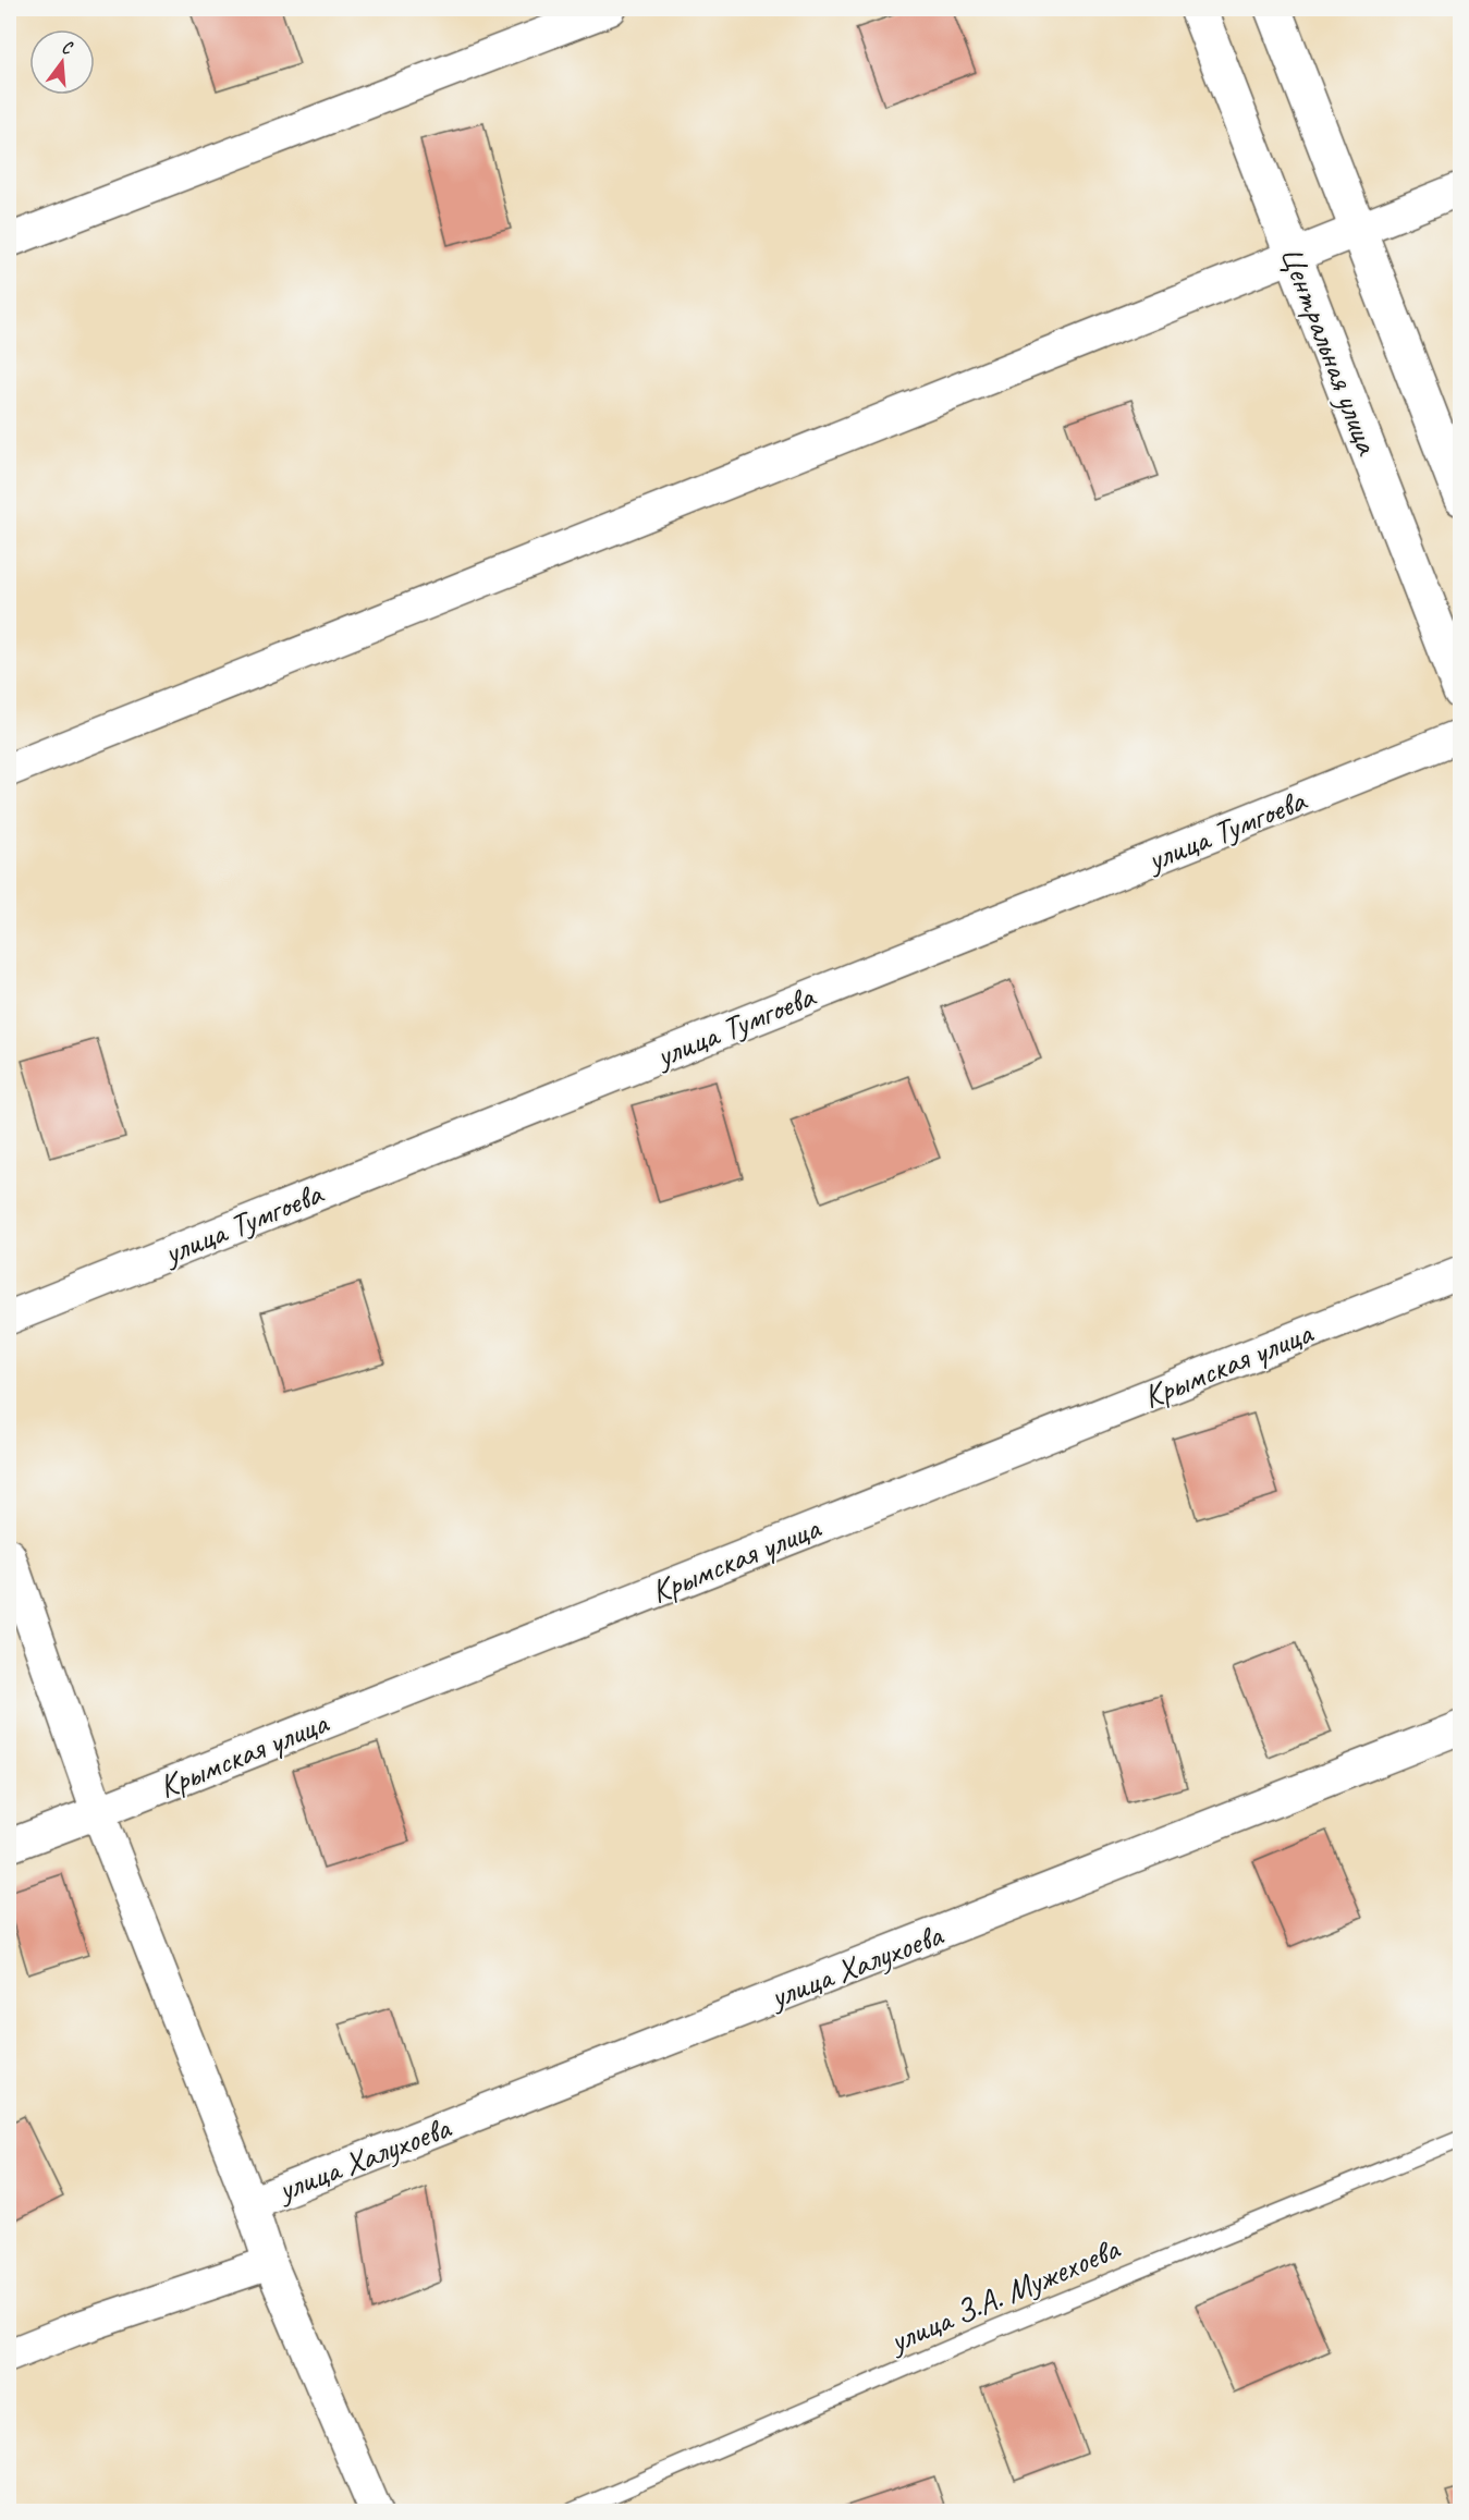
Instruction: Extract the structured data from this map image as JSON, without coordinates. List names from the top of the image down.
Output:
{
  "streets": {
    "street": [
      "Центральная улица",
      "улица Тумгоева",
      "Крымская улица",
      "улица Халухоева"
    ],
    "lane": ["улица З.А. Мужехоева"]
  },
  "north": "top"
}
